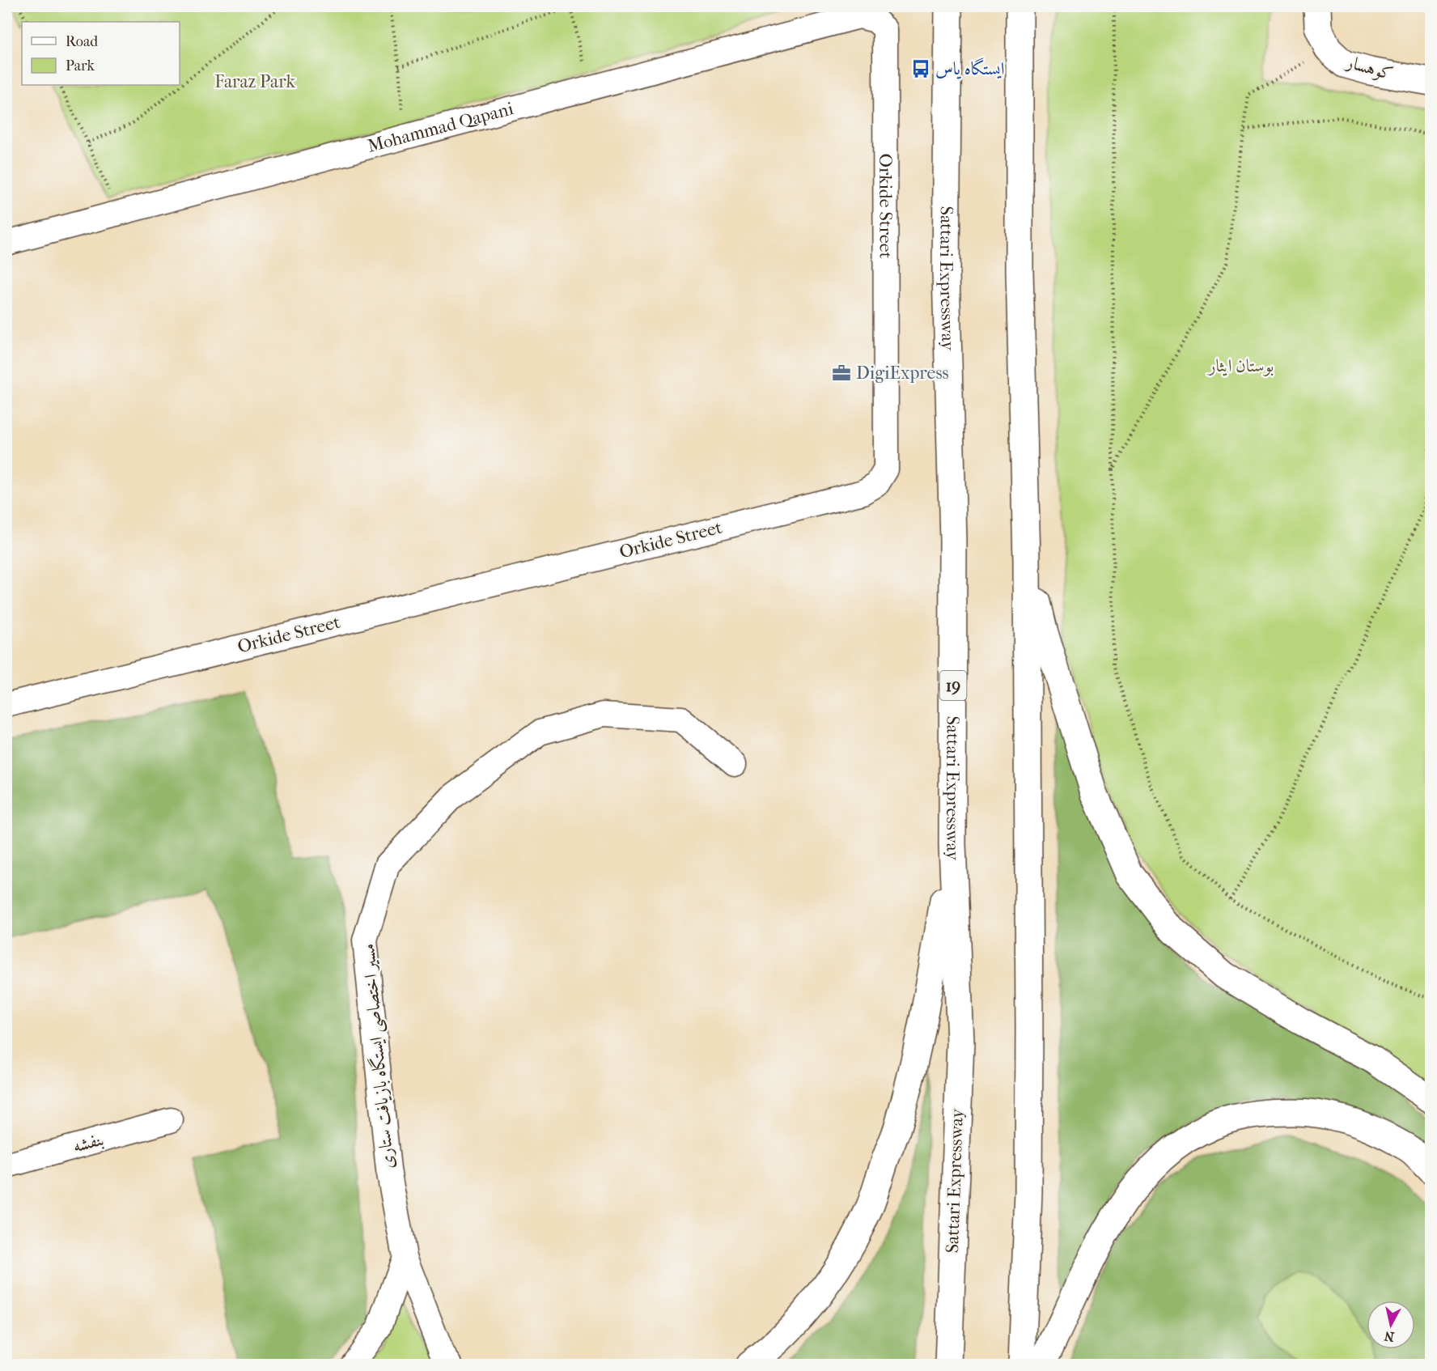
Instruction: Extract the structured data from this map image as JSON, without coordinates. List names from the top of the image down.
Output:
{
  "streets": {
    "main road": ["کوهسار", "Sattari Expressway", "19"],
    "street": [
      "Mohammad Qapani",
      "Orkide Street",
      "مسیر اختصاصی ایستگاه بازیافت ستاری",
      "بنفشه"
    ]
  },
  "crossings": [
    ["Mohammad Qapani", "Orkide Street"]
  ],
  "parks": ["Faraz Park", "بوستان ایثار"],
  "places": {
    "bus stop": ["ایستگاه یاس"],
    "office": ["DigiExpress"]
  },
  "legend": ["Road", "Park"],
  "north": "bottom"
}
